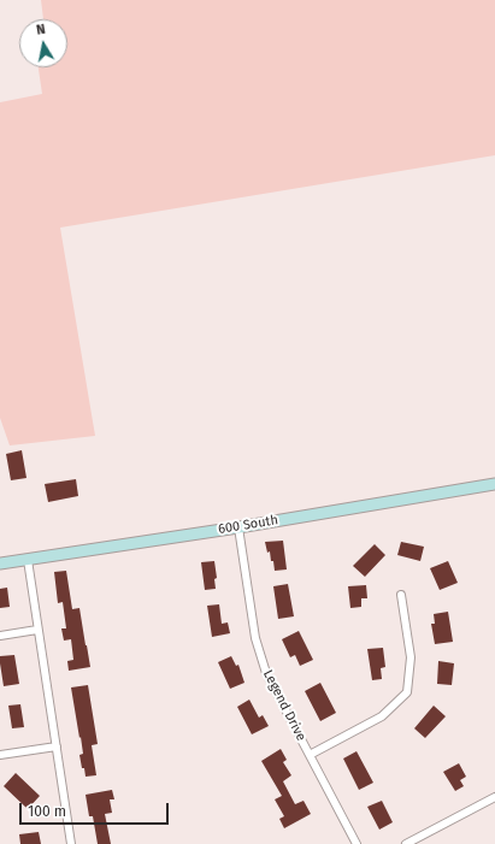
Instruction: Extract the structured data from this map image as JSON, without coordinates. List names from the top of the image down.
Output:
{
  "streets": {
    "main road": ["600 South"],
    "street": ["Legend Drive"]
  },
  "crossings": [
    ["600 South", "Legend Drive"]
  ],
  "scale_bar": "100 m",
  "north": "top"
}
